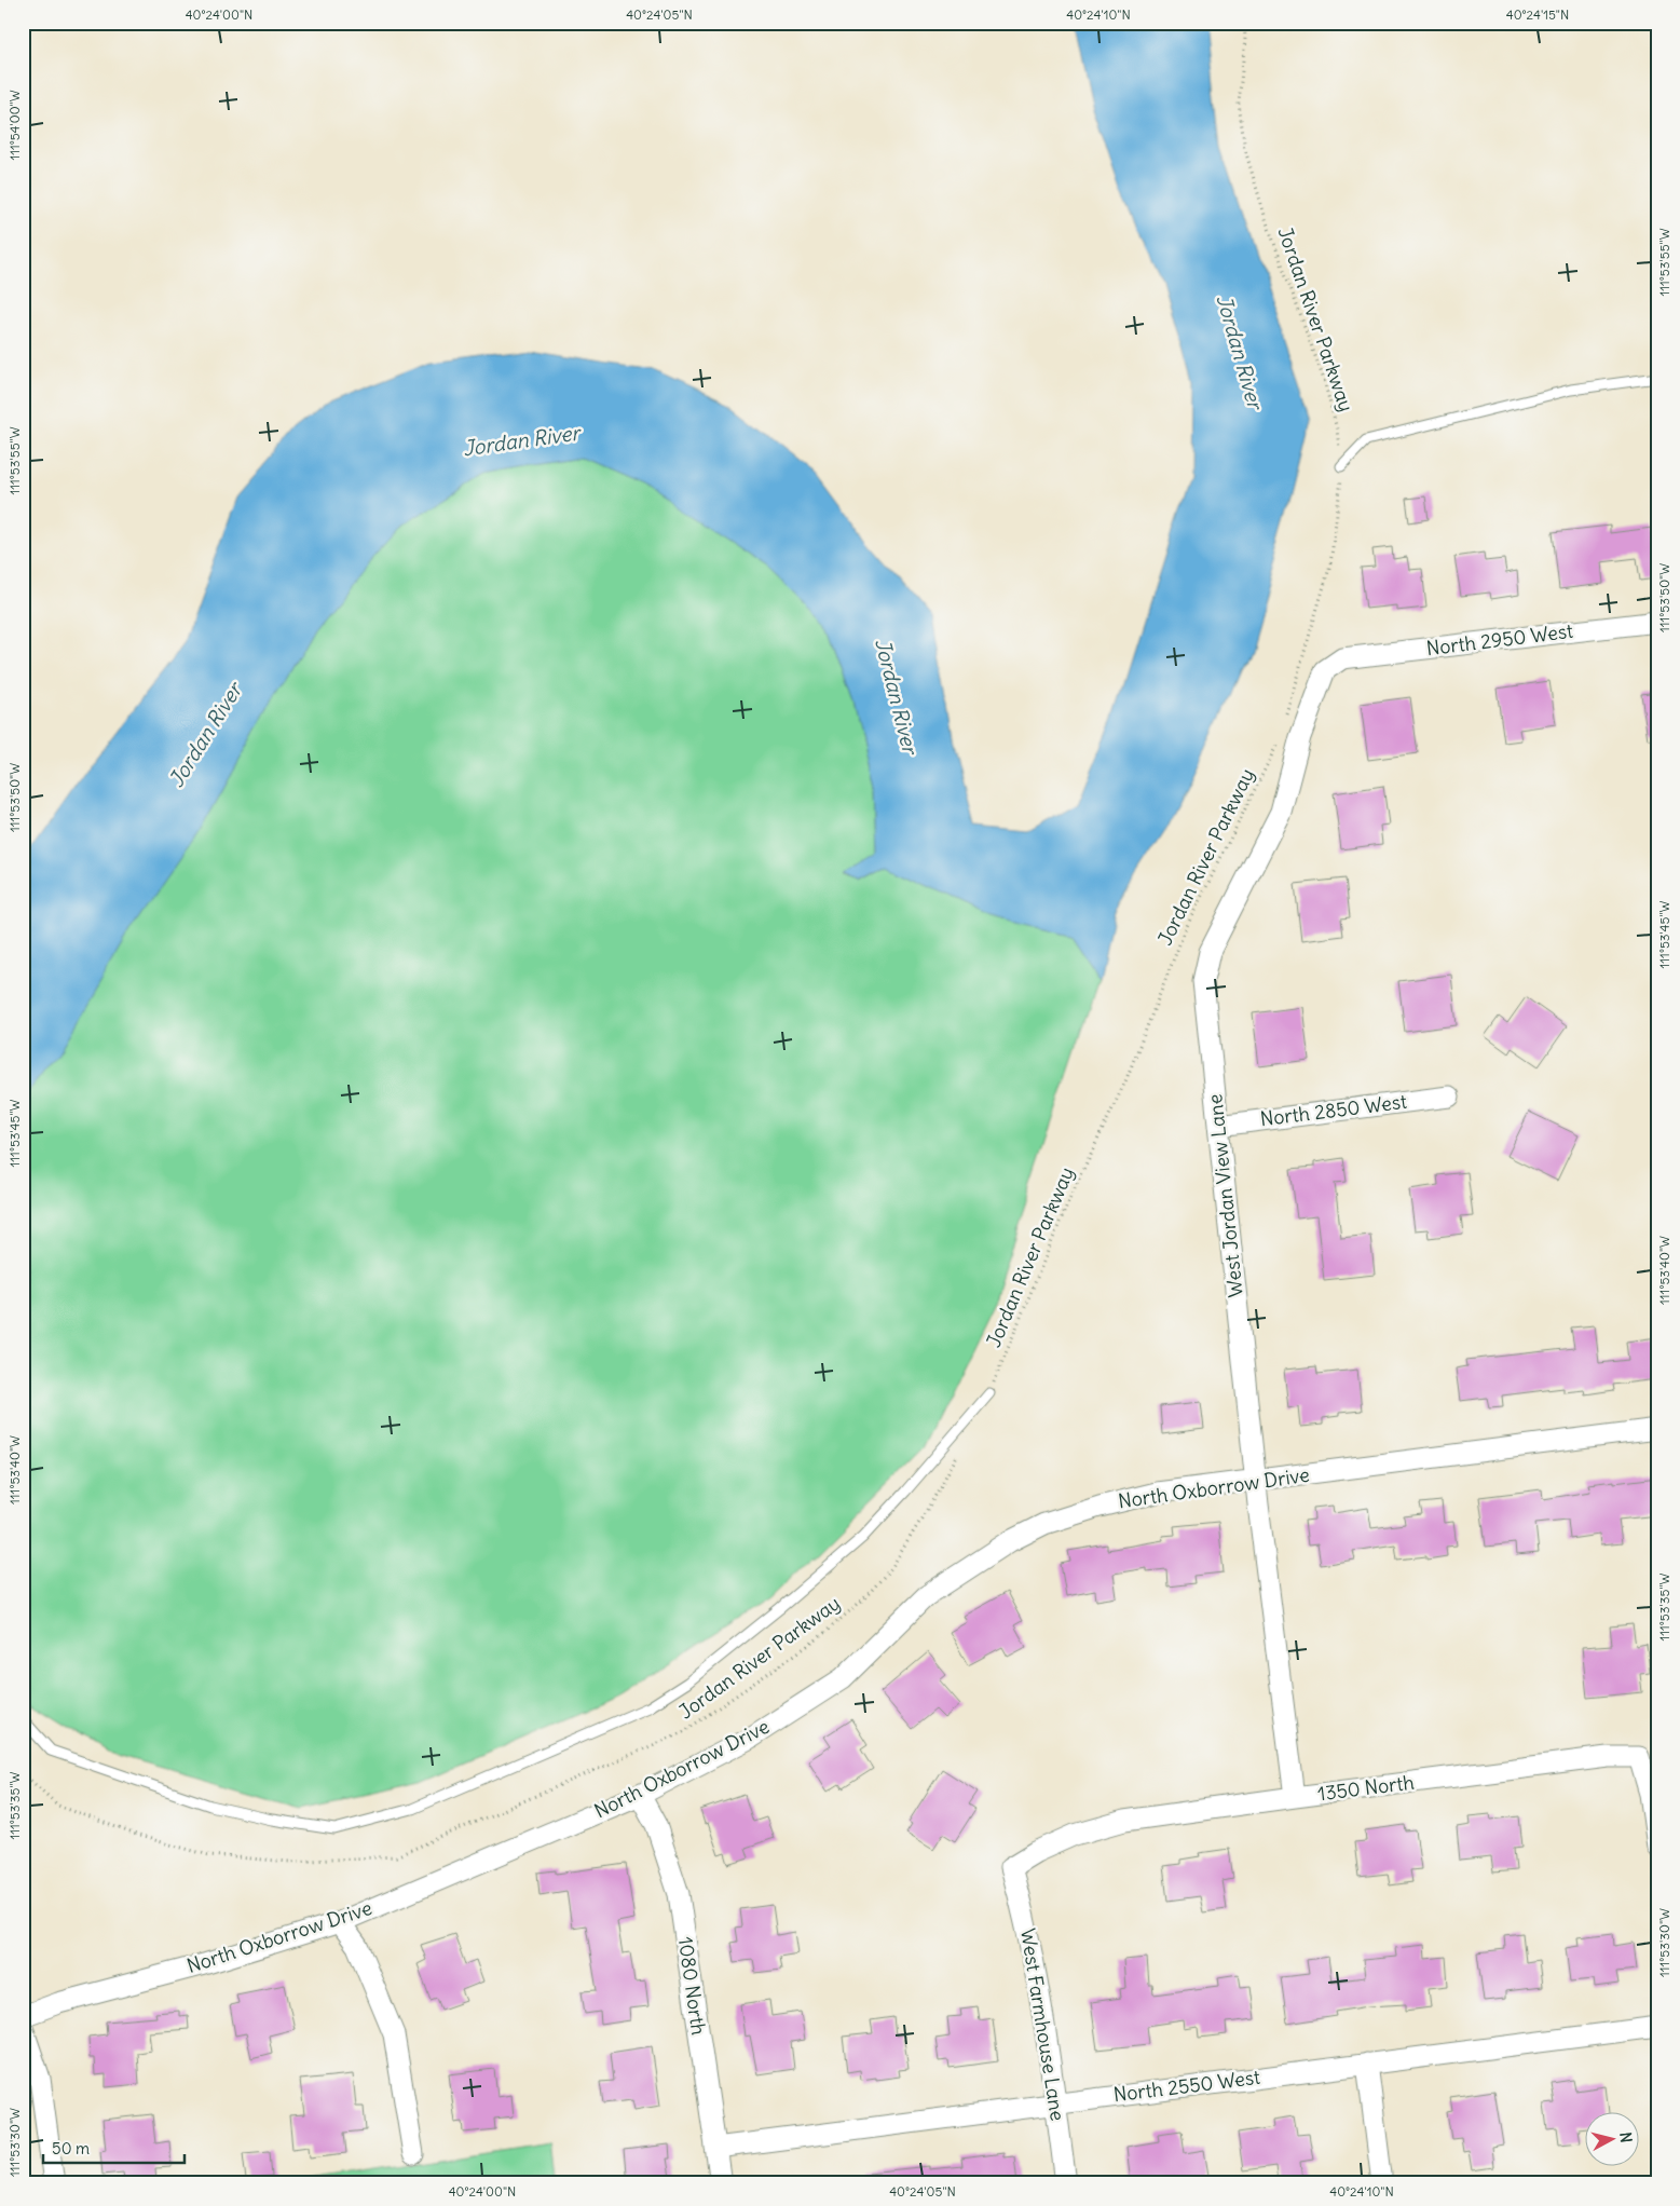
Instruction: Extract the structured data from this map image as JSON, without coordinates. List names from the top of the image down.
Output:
{
  "streets": {
    "street": [
      "North 2950 West",
      "North 2850 West",
      "West Jordan View Lane",
      "North Oxborrow Drive",
      "1350 North",
      "1080 North",
      "West Farmhouse Lane",
      "North 2550 West"
    ],
    "path": ["Jordan River Parkway"]
  },
  "crossings": [
    ["North 2950 West", "West Jordan View Lane"],
    ["North 2850 West", "West Jordan View Lane"],
    ["West Jordan View Lane", "North Oxborrow Drive"],
    ["West Jordan View Lane", "1350 North"],
    ["North Oxborrow Drive", "1080 North"],
    ["1350 North", "West Farmhouse Lane"],
    ["1080 North", "North 2550 West"],
    ["West Farmhouse Lane", "North 2550 West"]
  ],
  "water": ["Jordan River"],
  "scale_bar": "50 m",
  "north": "right",
  "coordinates": [
    "40°24'00\"N",
    "40°24'05\"N",
    "40°24'10\"N",
    "40°24'15\"N",
    "111°54'00\"W",
    "111°53'55\"W",
    "111°53'50\"W",
    "111°53'45\"W",
    "111°53'40\"W",
    "111°53'35\"W",
    "111°53'30\"W"
  ]
}
